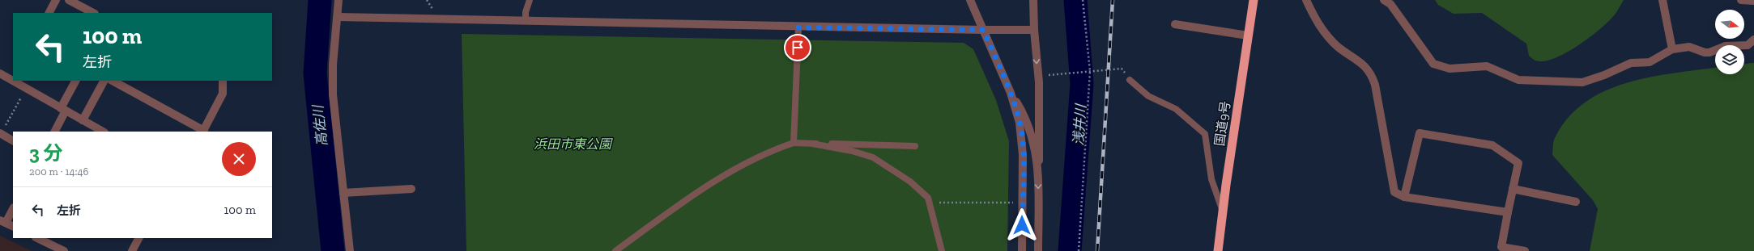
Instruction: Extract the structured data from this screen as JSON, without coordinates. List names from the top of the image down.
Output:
{
  "streets": {
    "highway": ["国道9号"]
  },
  "water": ["浅井川", "高佐川"],
  "parks": ["浜田市東公園"],
  "north": "right",
  "page": {
    "turn": ["100 m", "左折"],
    "heading": ["3 分", "200 m · 14:46"],
    "list": [
      {
        "name": "左折",
        "value": "100 m"
      }
    ]
  }
}
